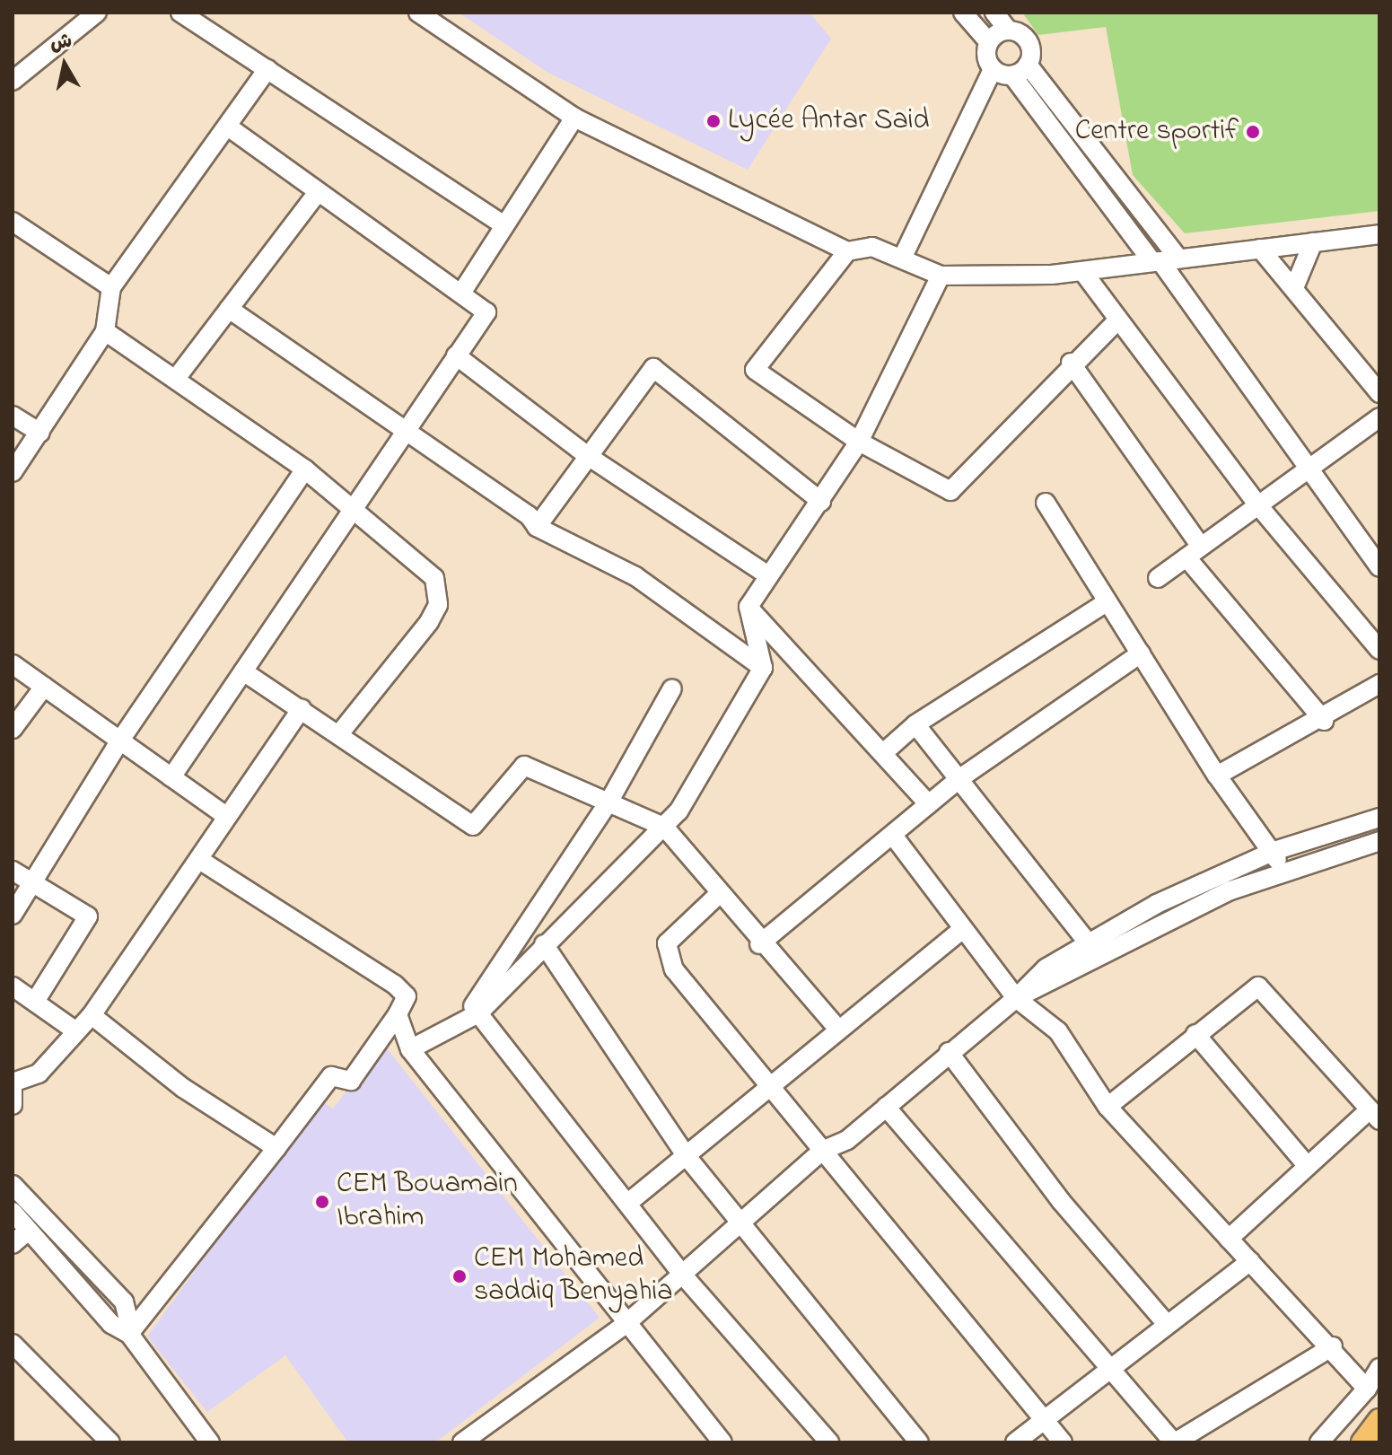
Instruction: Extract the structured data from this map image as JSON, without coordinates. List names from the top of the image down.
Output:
{
  "places": [
    "Lycée Antar Said",
    "Centre sportif",
    "CEM Bouamain Ibrahim",
    "CEM Mohamed saddiq Benyahia"
  ],
  "north": "top"
}
